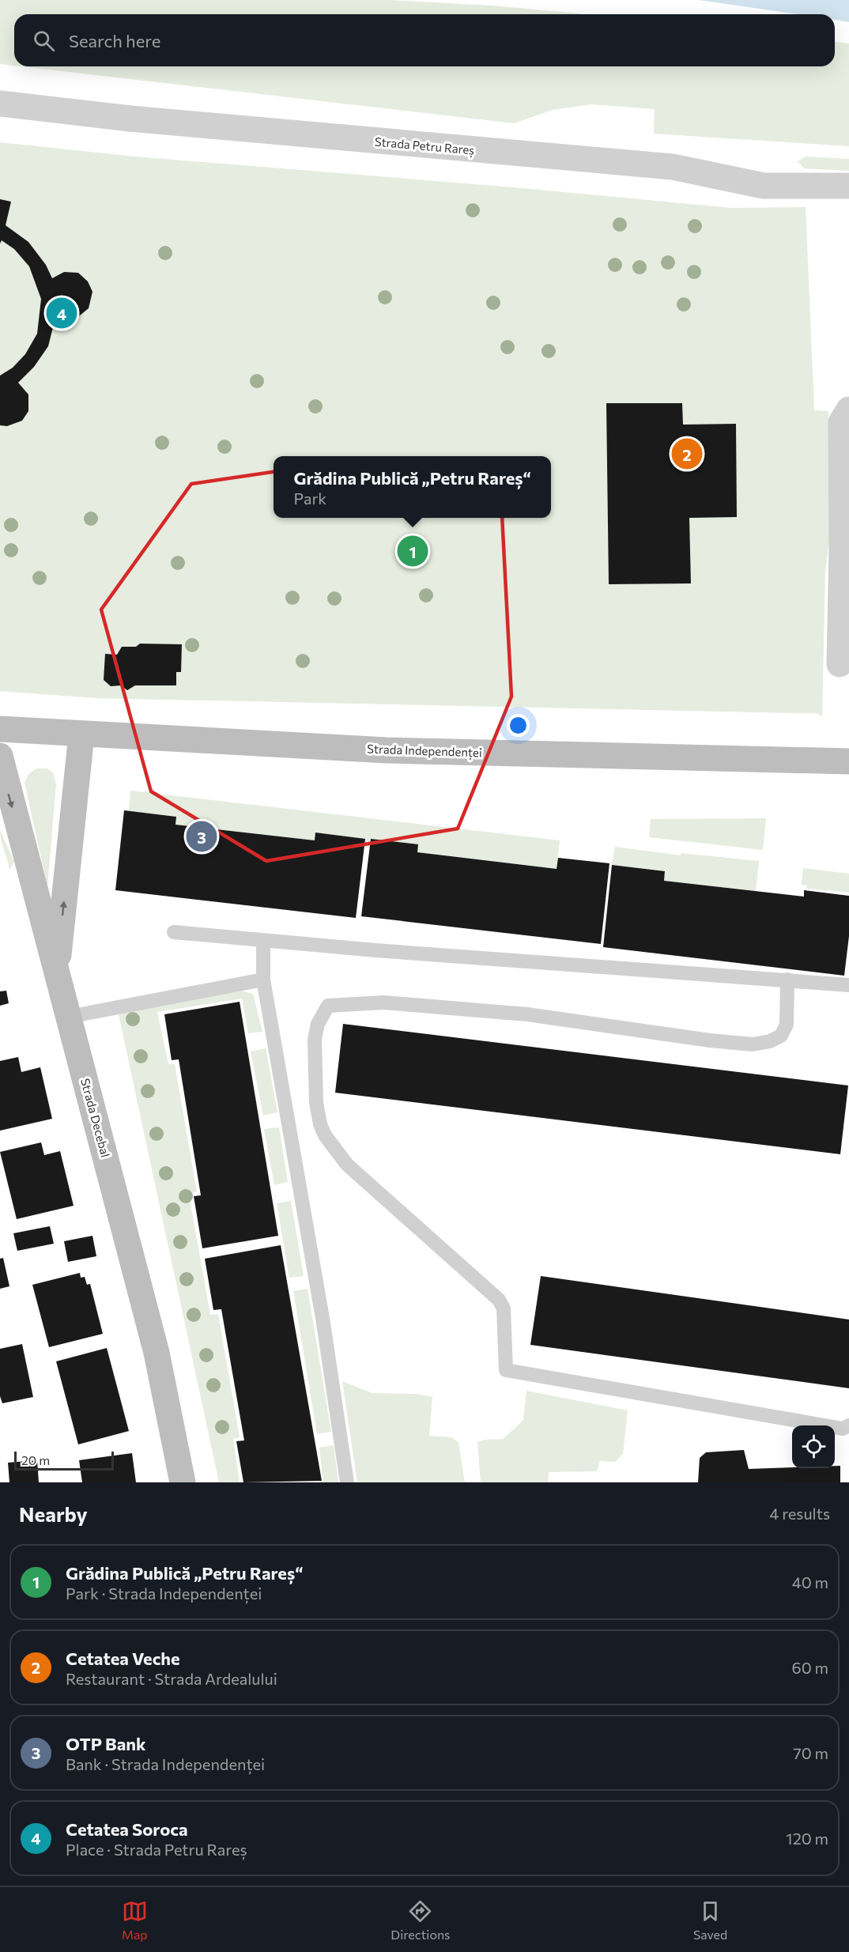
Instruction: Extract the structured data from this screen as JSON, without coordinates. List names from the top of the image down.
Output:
{
  "streets": {
    "main road": ["Strada Independenței", "Strada Decebal"],
    "street": ["Strada Petru Rareș"]
  },
  "scale_bar": "20 m",
  "page": {
    "search": "Search here",
    "pins": [
      "4",
      "2",
      "1",
      "3"
    ],
    "popup": ["Grădina Publică „Petru Rareș“", "Park"],
    "scale": "20 m",
    "heading": ["Nearby", "4 results"],
    "list": [
      {
        "mark": "1",
        "name": "Grădina Publică „Petru Rareș“",
        "note": "Park · Strada Independenței",
        "value": "40 m"
      },
      {
        "mark": "2",
        "name": "Cetatea Veche",
        "note": "Restaurant · Strada Ardealului",
        "value": "60 m"
      },
      {
        "mark": "3",
        "name": "OTP Bank",
        "note": "Bank · Strada Independenței",
        "value": "70 m"
      },
      {
        "mark": "4",
        "name": "Cetatea Soroca",
        "note": "Place · Strada Petru Rareș",
        "value": "120 m"
      }
    ],
    "nav": ["Map", "Directions", "Saved"]
  }
}
